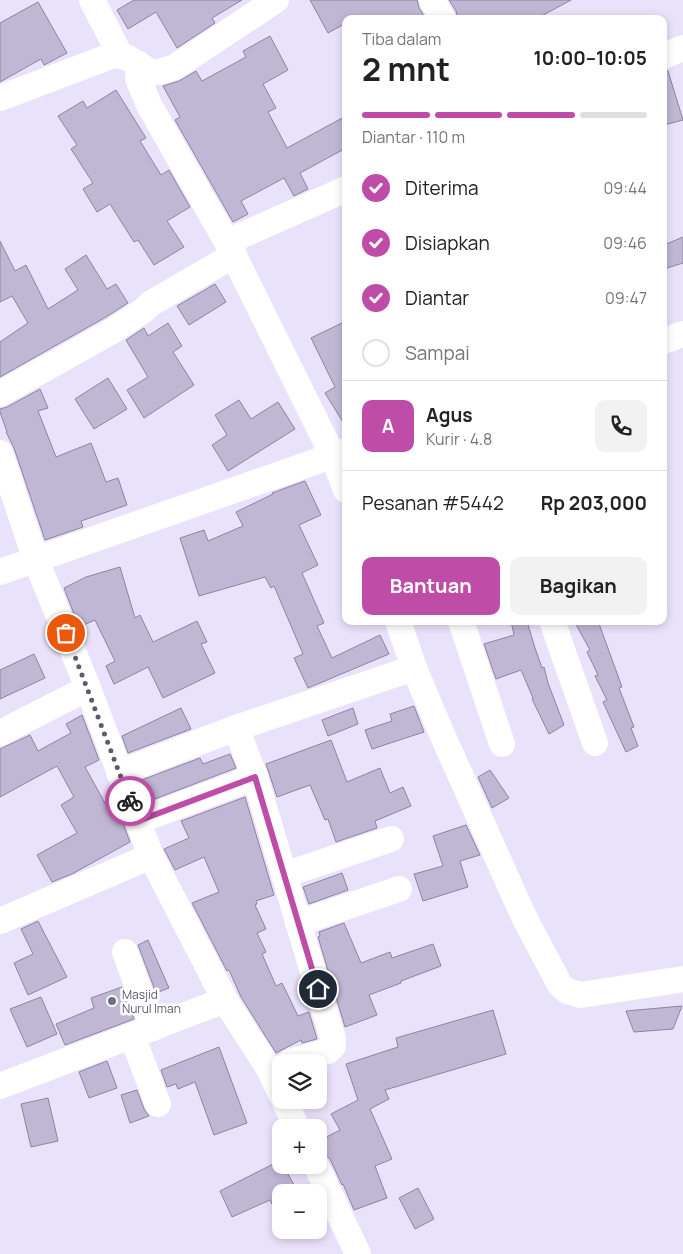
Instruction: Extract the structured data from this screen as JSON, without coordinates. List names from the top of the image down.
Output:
{
  "places": ["Masjid Nurul Iman"],
  "page": {
    "heading": ["2 mnt", "Tiba dalam", "10:00–10:05"],
    "panel": [
      "Agus",
      "Kurir · 4.8",
      "Pesanan #5442",
      "Rp 203,000"
    ],
    "bar": "Diantar · 110 m",
    "list": [
      ["Diterima", "09:44"],
      ["Disiapkan", "09:46"],
      ["Diantar", "09:47"],
      "Sampai"
    ],
    "round": "A",
    "buttons": ["Bantuan", "Bagikan"],
    "map_buttons": ["+", "−"]
  }
}
